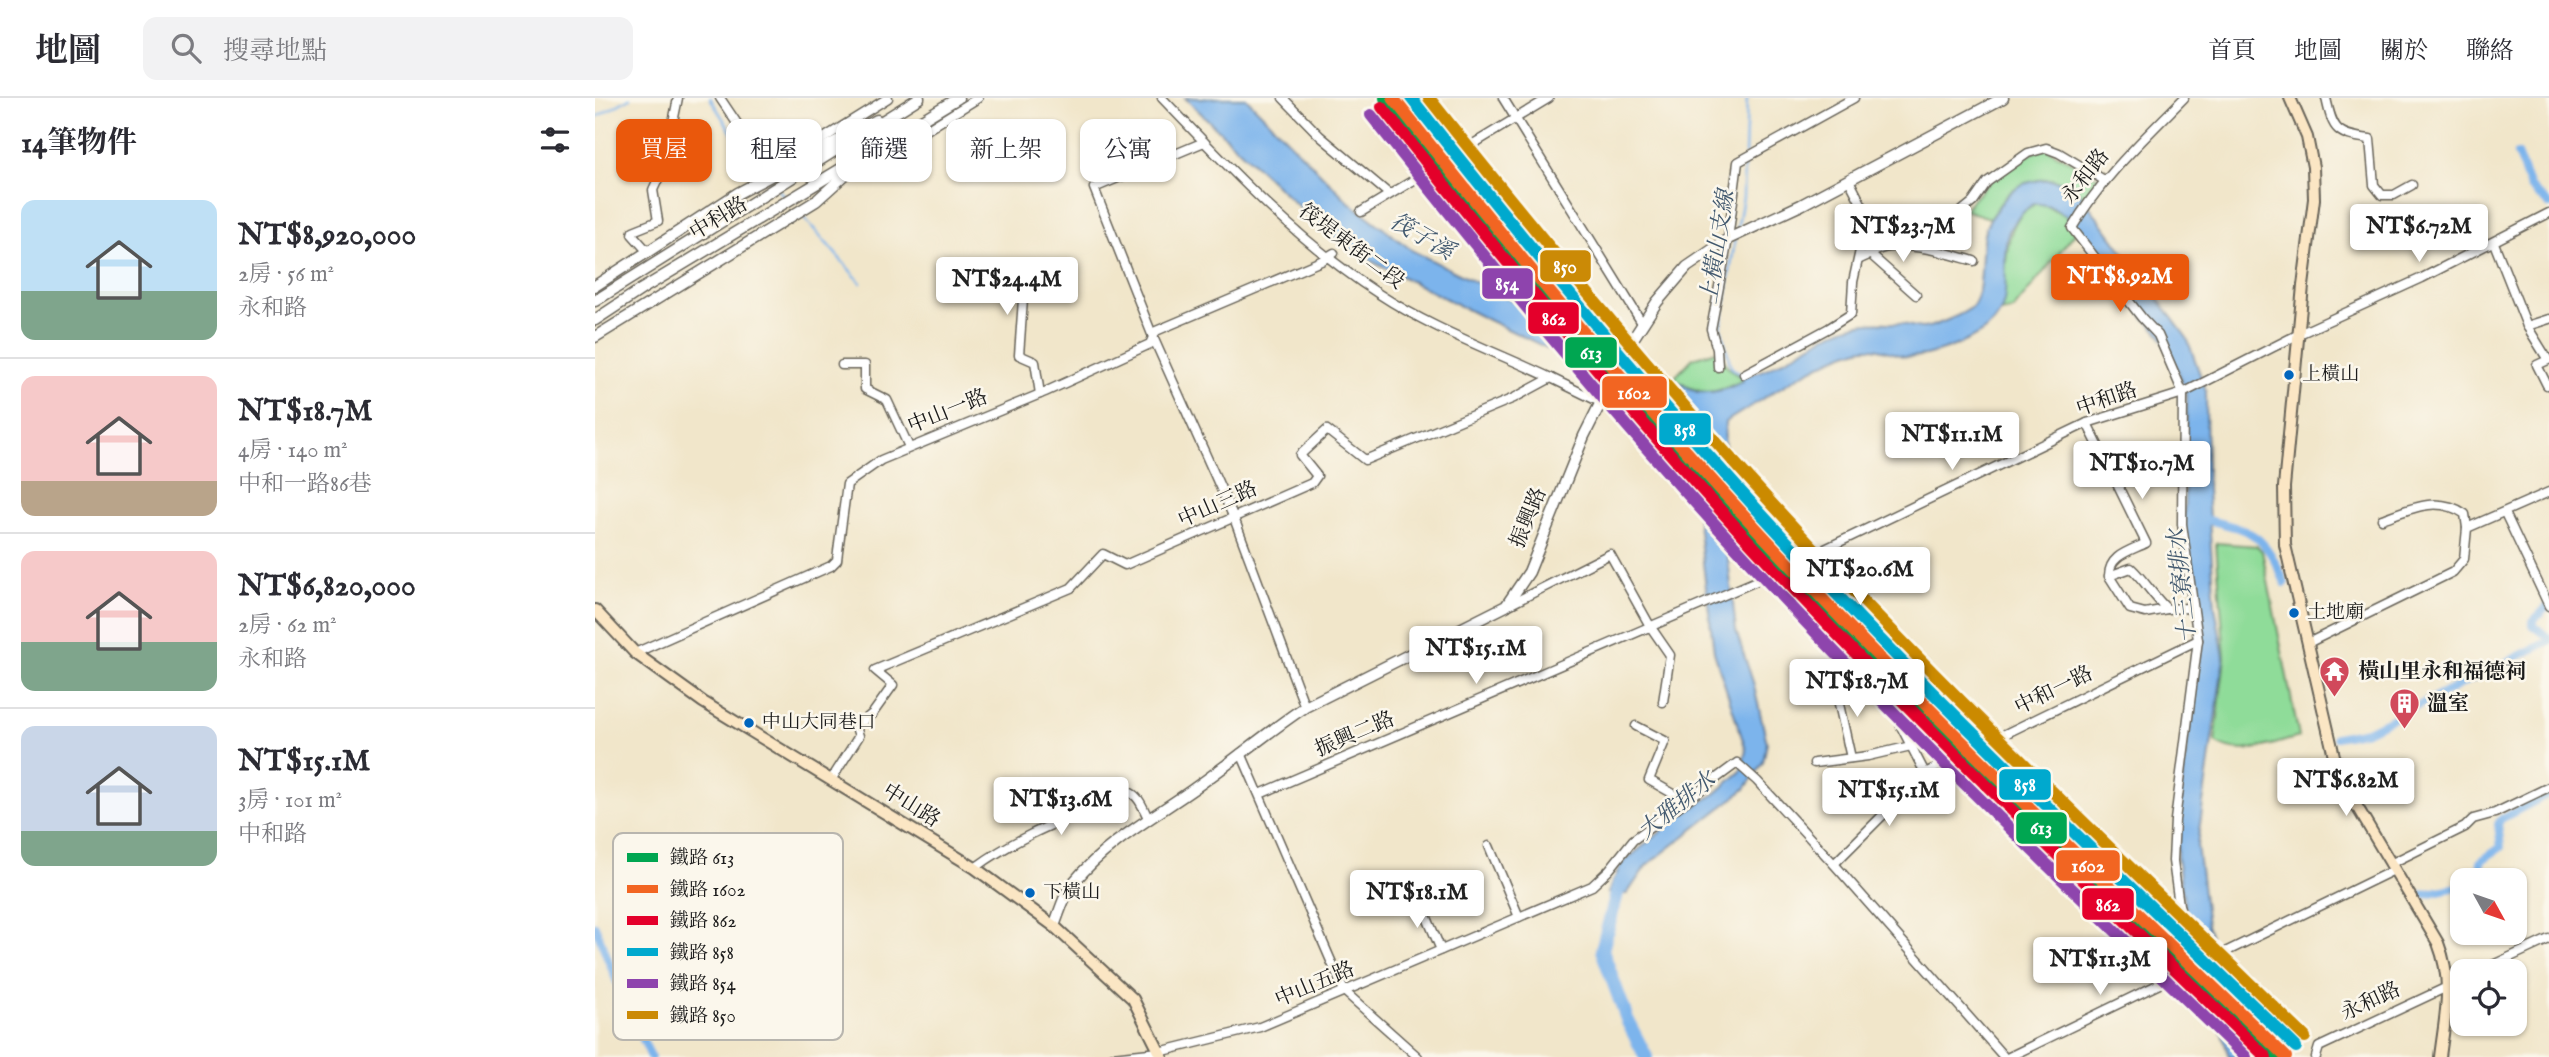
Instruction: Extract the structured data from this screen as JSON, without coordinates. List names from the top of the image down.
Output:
{
  "streets": {
    "main road": ["中山路"],
    "street": [
      "永和路",
      "中科路",
      "筏堤東街二段",
      "中和路",
      "中山一路",
      "中山三路",
      "振興路",
      "中和一路",
      "振興二路",
      "中山五路"
    ]
  },
  "crossings": [
    ["永和路", "中和路"],
    ["筏堤東街二段", "中山一路"],
    ["筏堤東街二段", "中山三路"],
    ["中和路", "振興二路"],
    ["中山一路", "中山路"],
    ["中山三路", "中山路"],
    ["中山路", "中山五路"]
  ],
  "water": [
    "筏子溪",
    "上橫山支線",
    "十三寮排水",
    "大雅排水"
  ],
  "places": {
    "other": [
      "上橫山",
      "土地廟",
      "中山大同巷口",
      "下橫山"
    ],
    "temple": ["橫山里永和福德祠"],
    "building": ["溫室"]
  },
  "lines": [
    "rail line 613",
    "rail line 1602",
    "rail line 858",
    "rail line 850",
    "rail line 862",
    "rail line 854"
  ],
  "legend": [
    "鐵路 613",
    "鐵路 1602",
    "鐵路 862",
    "鐵路 858",
    "鐵路 854",
    "鐵路 850"
  ],
  "north": "bottom right",
  "page": {
    "header": "地圖",
    "search": "搜尋地點",
    "nav": [
      "首頁",
      "地圖",
      "關於",
      "聯絡"
    ],
    "heading": "14筆物件",
    "chip": [
      "買屋",
      "租屋",
      "篩選",
      "新上架",
      "公寓"
    ],
    "list": [
      {
        "name": "NT$8,920,000",
        "note": "2房 · 56 m² · 永和路"
      },
      {
        "name": "NT$18.7M",
        "note": "4房 · 140 m² · 中和一路86巷"
      },
      {
        "name": "NT$6,820,000",
        "note": "2房 · 62 m² · 永和路"
      },
      {
        "name": "NT$15.1M",
        "note": "3房 · 101 m² · 中和路"
      }
    ],
    "price": [
      "NT$23.7M",
      "NT$6.72M",
      "NT$8.92M",
      "NT$24.4M",
      "NT$11.1M",
      "NT$10.7M",
      "NT$20.6M",
      "NT$15.1M",
      "NT$18.7M",
      "NT$6.82M",
      "NT$15.1M",
      "NT$13.6M",
      "NT$18.1M",
      "NT$11.3M"
    ]
  }
}
